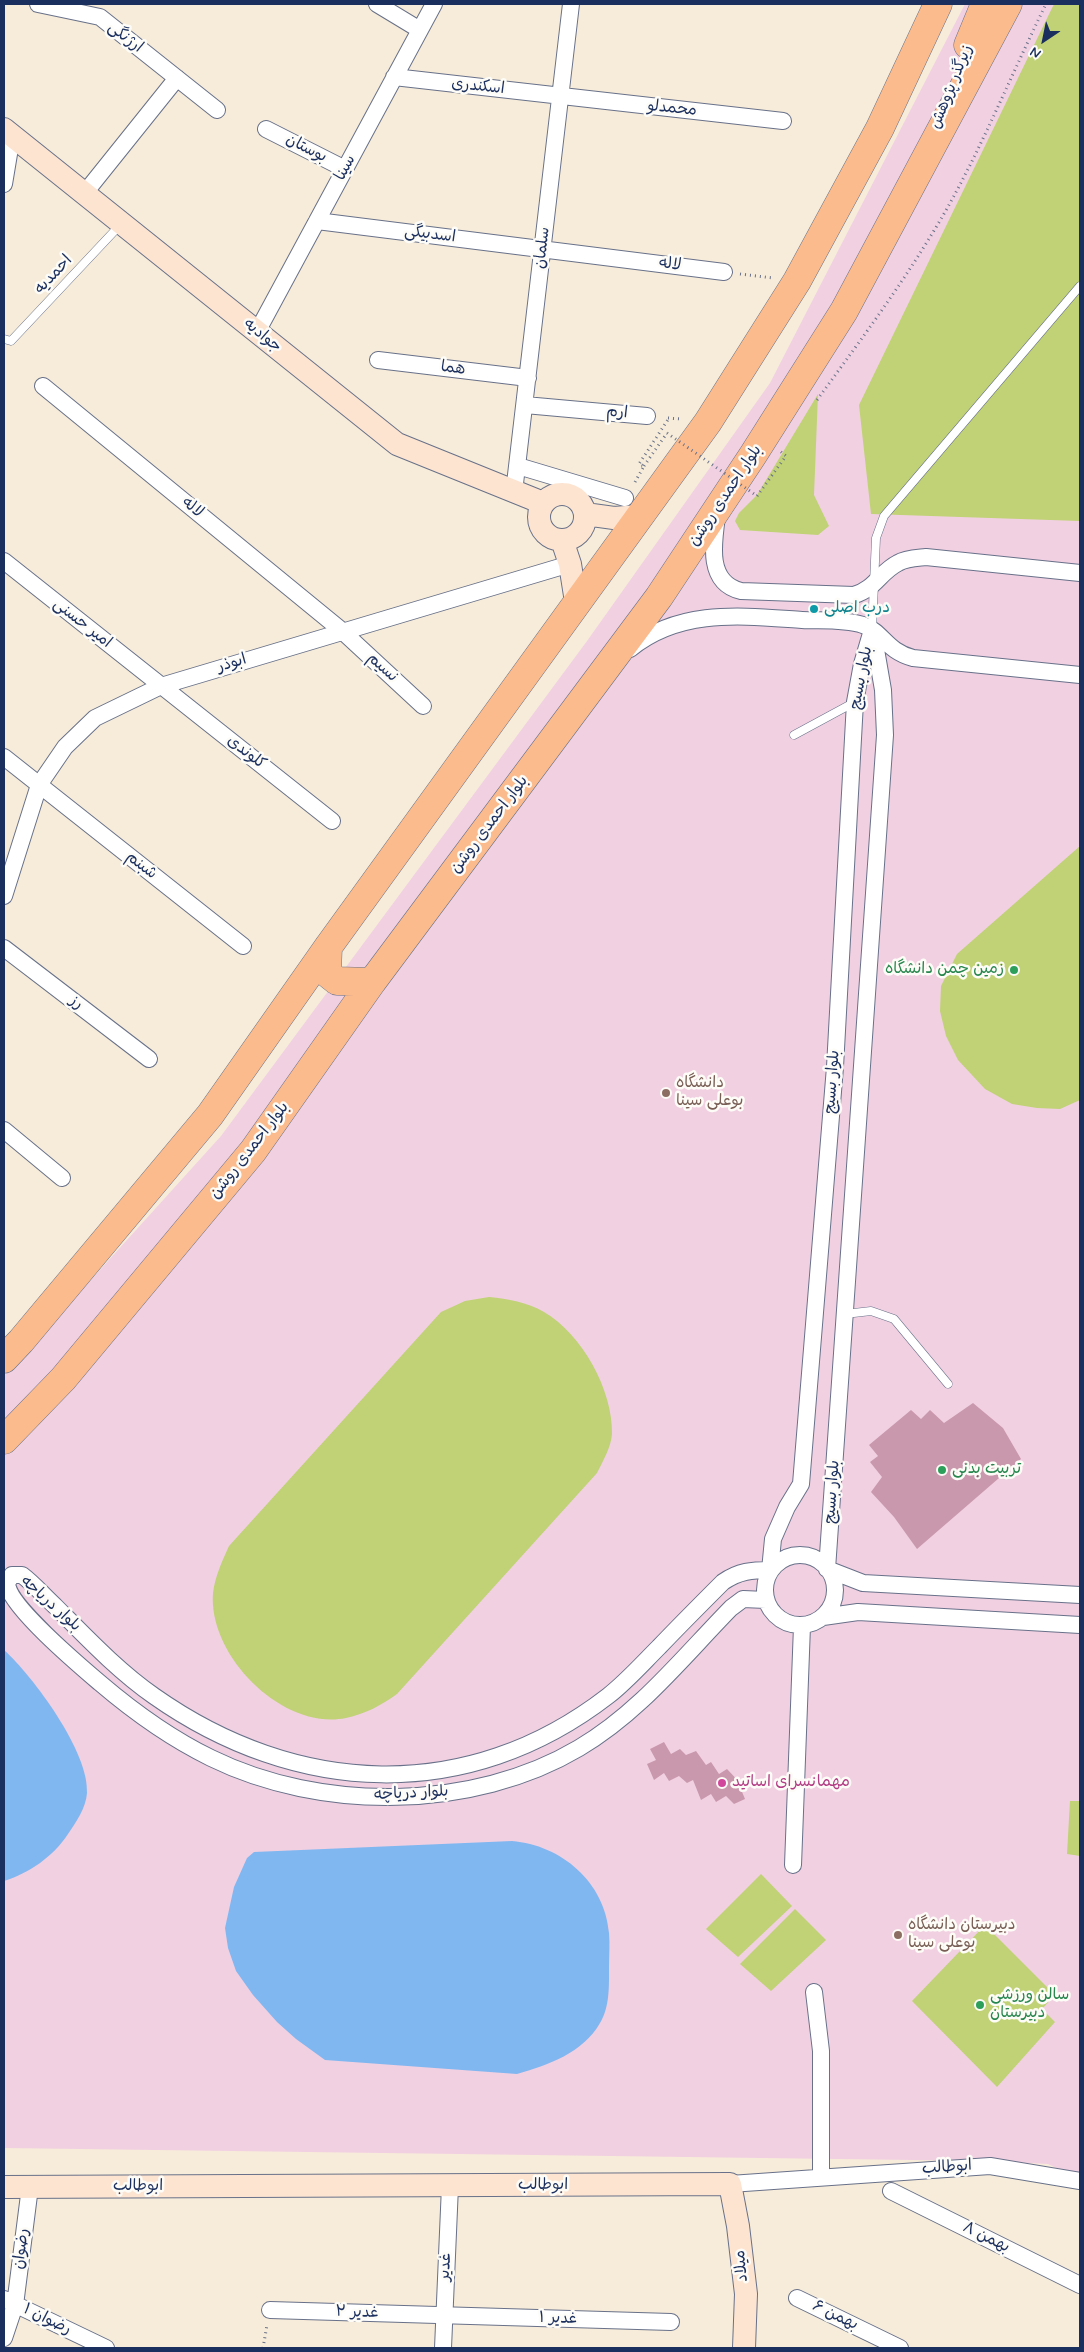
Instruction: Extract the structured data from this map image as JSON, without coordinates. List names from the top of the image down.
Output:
{
  "streets": {
    "highway": ["زیرگذر پژوهش", "بلوار احمدی روشن"],
    "main road": ["جوادیه", "ابوطالب", "میلاد"],
    "street": [
      "ارژنگی",
      "اسکندری",
      "محمدلو",
      "بوستان",
      "سینا",
      "اسدبیگی",
      "سلمان",
      "لاله",
      "هما",
      "ارم",
      "امیر حسنی",
      "ابوذر",
      "نسیم",
      "بلوار بسیج",
      "کلوندی",
      "شبنم",
      "رز",
      "بلوار دریاچه",
      "بهمن ۸",
      "رضوان",
      "غدیر",
      "غدیر ۲",
      "بهمن ۶",
      "غدیر ۱",
      "رضوان ۱"
    ],
    "lane": ["احمدیه"]
  },
  "crossings": [
    ["اسکندری", "محمدلو"],
    ["اسکندری", "سینا"],
    ["اسکندری", "سلمان"],
    ["زیرگذر پژوهش", "بلوار احمدی روشن"],
    ["محمدلو", "سلمان"],
    ["بوستان", "سینا"],
    ["سینا", "اسدبیگی"],
    ["سینا", "جوادیه"],
    ["اسدبیگی", "سلمان"],
    ["اسدبیگی", "لاله"],
    ["سلمان", "لاله"],
    ["سلمان", "جوادیه"],
    ["سلمان", "هما"],
    ["سلمان", "ارم"],
    ["لاله", "ابوذر"],
    ["لاله", "نسیم"],
    ["احمدیه", "جوادیه"],
    ["امیر حسنی", "ابوذر"],
    ["امیر حسنی", "کلوندی"],
    ["ابوذر", "نسیم"],
    ["ابوذر", "کلوندی"],
    ["ابوذر", "شبنم"],
    ["بلوار بسیج", "بلوار دریاچه"],
    ["ابوطالب", "رضوان"],
    ["ابوطالب", "میلاد"],
    ["ابوطالب", "غدیر"],
    ["رضوان", "رضوان ۱"],
    ["غدیر", "غدیر ۲"],
    ["غدیر", "غدیر ۱"],
    ["غدیر ۲", "غدیر ۱"]
  ],
  "places": [
    "درب اصلی",
    "زمین چمن دانشگاه",
    "دانشگاه بوعلی سینا",
    "تربیت بدنی",
    "مهمانسرای اساتید",
    "دبیرستان دانشگاه بوعلی سینا",
    "سالن ورزشی دبیرستان"
  ],
  "north": "bottom left"
}
